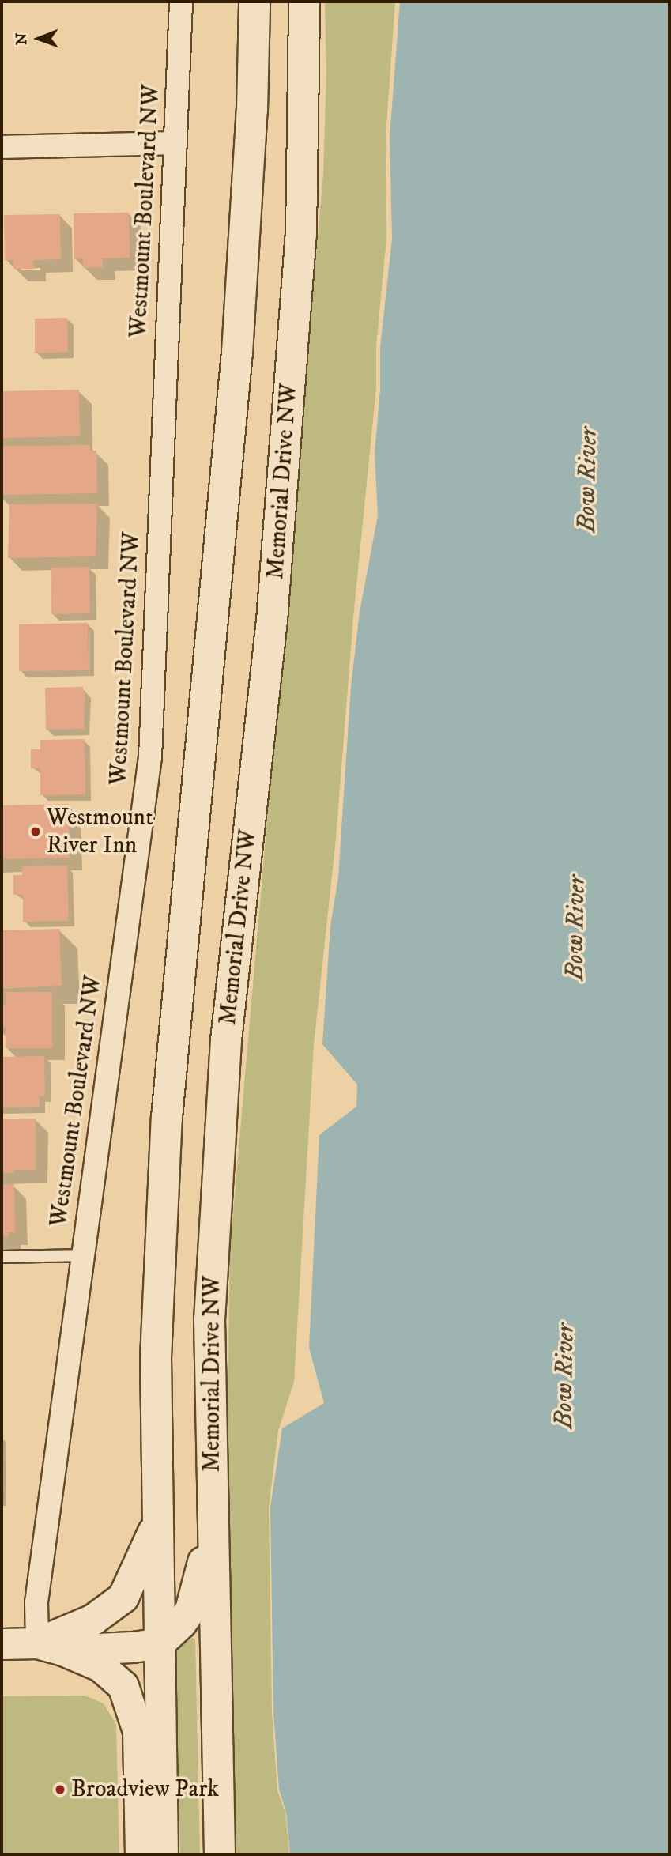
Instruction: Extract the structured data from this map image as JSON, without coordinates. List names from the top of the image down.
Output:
{
  "streets": {
    "main road": ["Memorial Drive NW"],
    "street": ["Westmount Boulevard NW"]
  },
  "water": ["Bow River"],
  "places": ["Westmount River Inn", "Broadview Park"],
  "north": "left"
}
